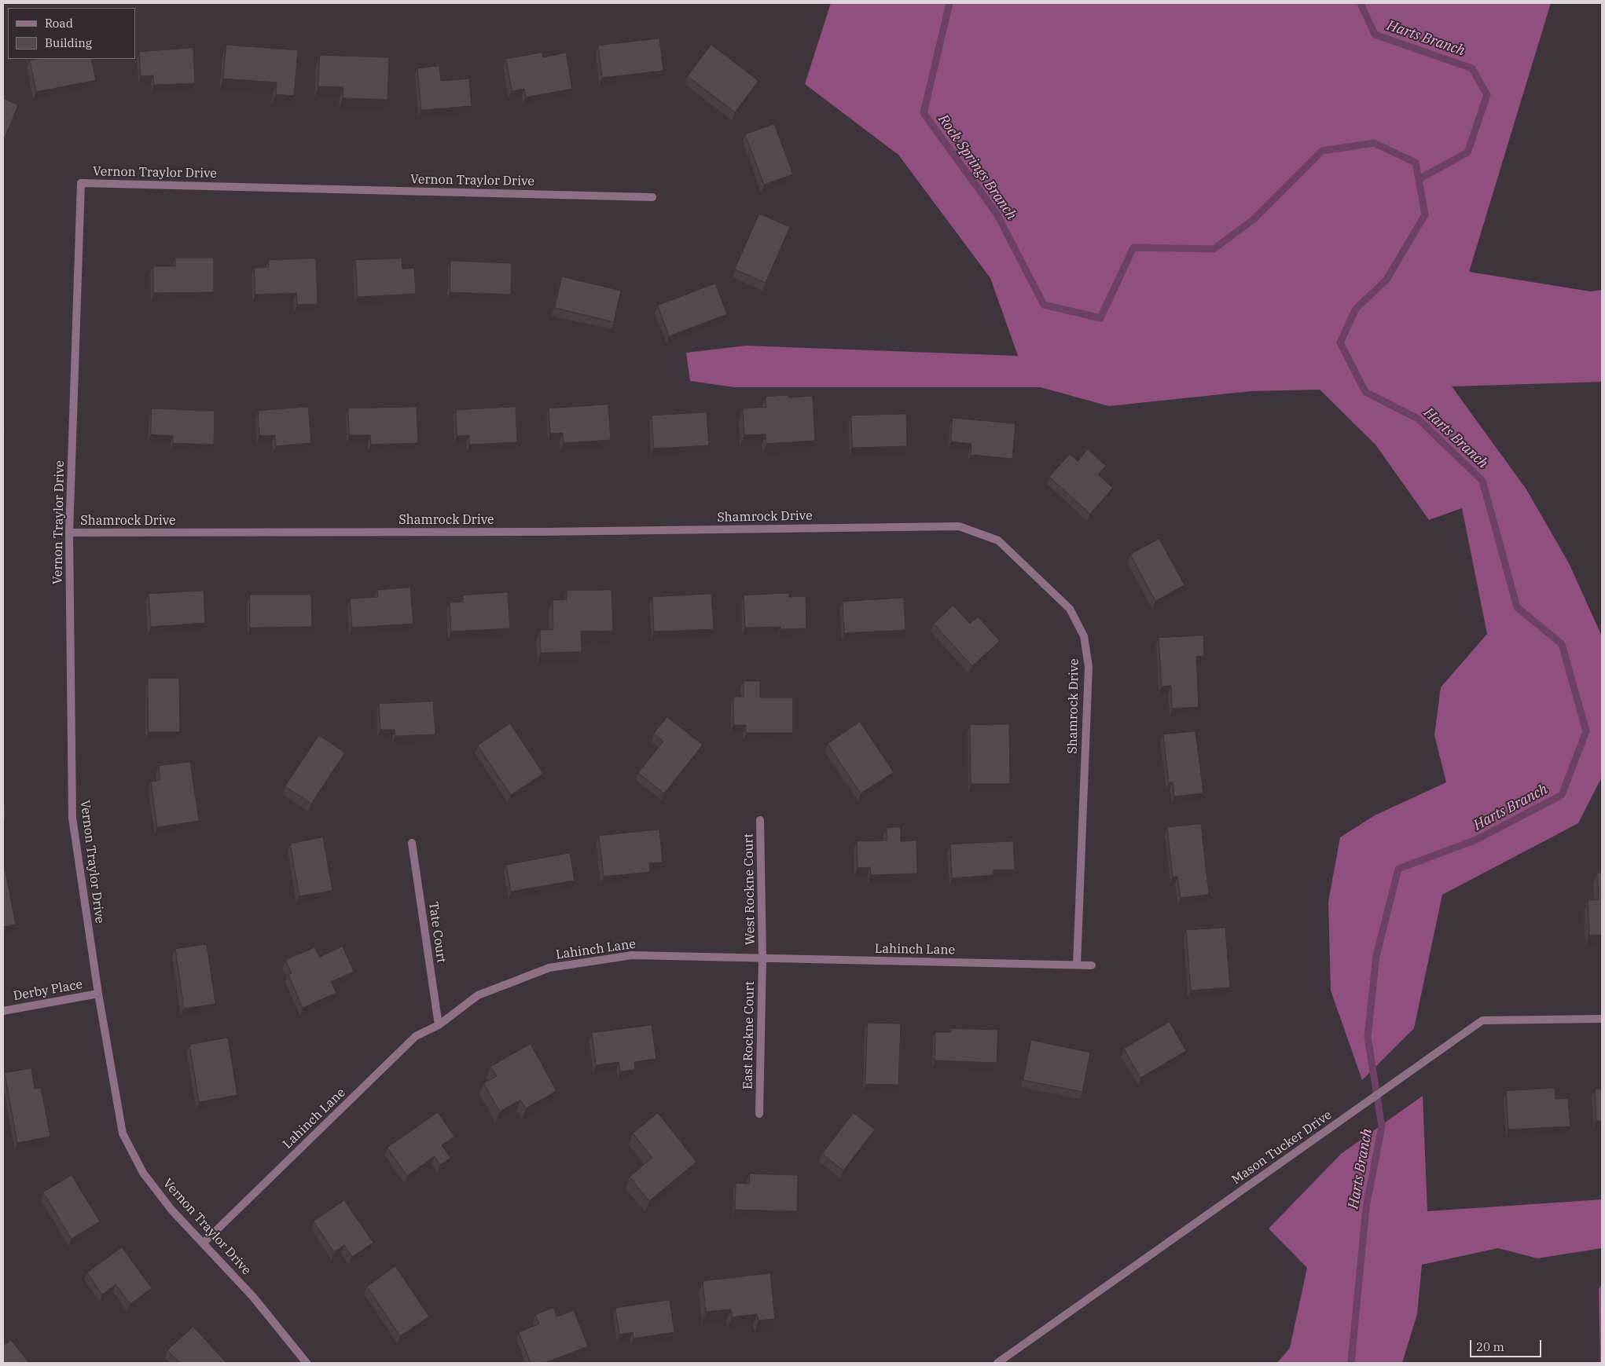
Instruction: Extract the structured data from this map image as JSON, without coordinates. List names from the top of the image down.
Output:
{
  "streets": {
    "street": [
      "Vernon Traylor Drive",
      "Shamrock Drive",
      "West Rockne Court",
      "Tate Court",
      "Lahinch Lane",
      "Derby Place",
      "East Rockne Court",
      "Mason Tucker Drive"
    ]
  },
  "crossings": [
    ["Vernon Traylor Drive", "Shamrock Drive"],
    ["Vernon Traylor Drive", "Lahinch Lane"],
    ["Vernon Traylor Drive", "Derby Place"],
    ["Shamrock Drive", "Lahinch Lane"],
    ["West Rockne Court", "Lahinch Lane"],
    ["West Rockne Court", "East Rockne Court"],
    ["Tate Court", "Lahinch Lane"],
    ["Lahinch Lane", "East Rockne Court"]
  ],
  "water": ["Harts Branch", "Rock Springs Branch"],
  "legend": ["Road", "Building"],
  "scale_bar": "20 m"
}
